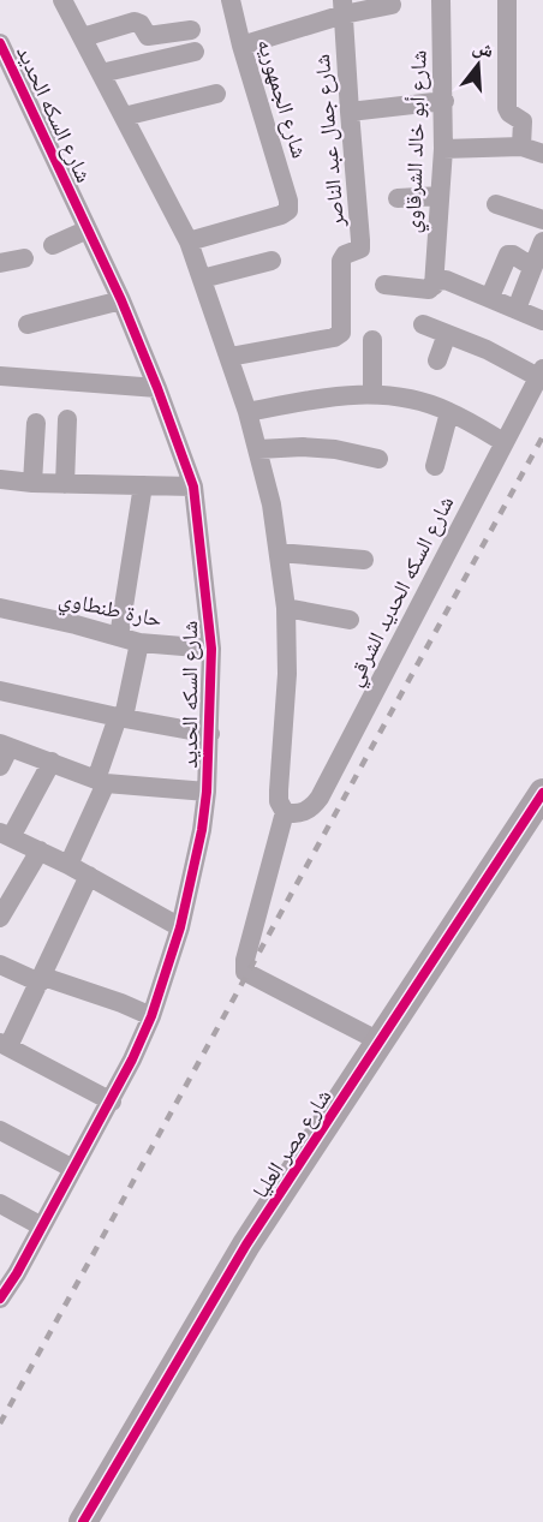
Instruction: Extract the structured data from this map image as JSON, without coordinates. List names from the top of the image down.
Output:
{
  "streets": {
    "street": [
      "شارع الجمهوريه",
      "شارع السكه الحديد",
      "شارع جمال عبد الناصر",
      "شارع أبو خالد الشرقاوي",
      "شارع السكه الحديد الشرقي",
      "حارة طنطاوي",
      "شارع مصر العليا"
    ]
  },
  "crossings": [
    ["شارع السكه الحديد", "حارة طنطاوي"]
  ],
  "north": "top"
}
